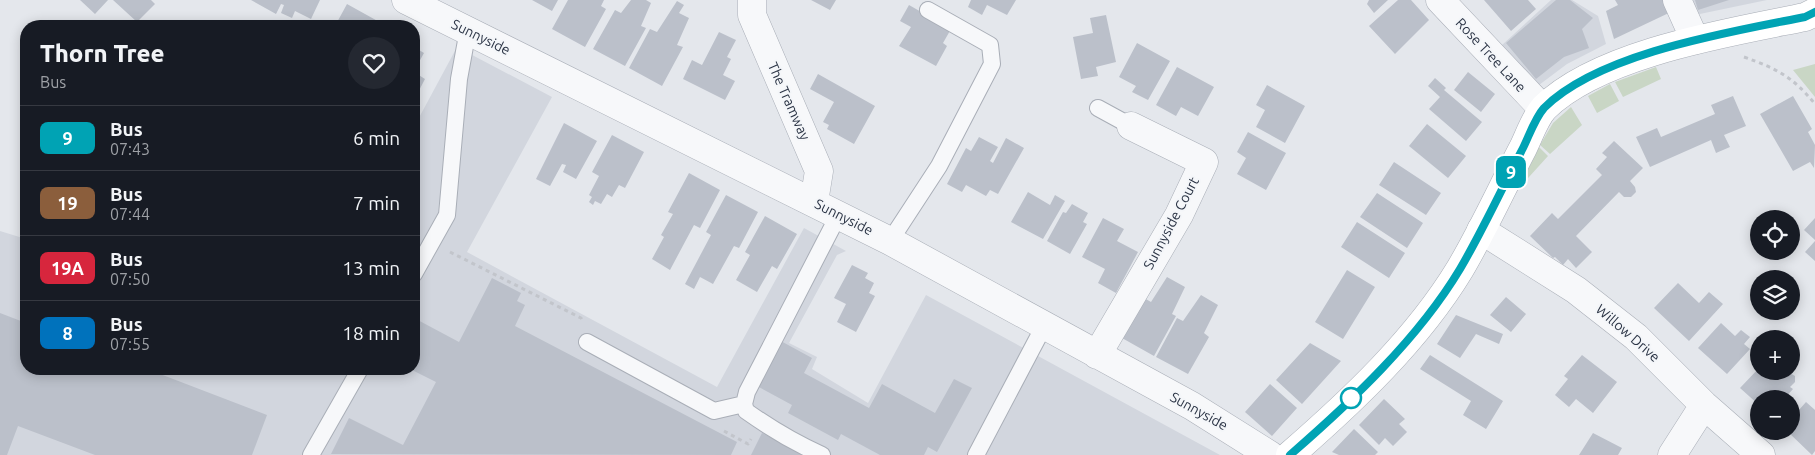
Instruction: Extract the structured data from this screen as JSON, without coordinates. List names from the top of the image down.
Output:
{
  "streets": {
    "street": [
      "Sunnyside",
      "Rose Tree Lane",
      "The Tramway",
      "Sunnyside Court",
      "Willow Drive"
    ]
  },
  "crossings": [
    ["Sunnyside", "The Tramway"],
    ["Sunnyside", "Sunnyside Court"]
  ],
  "lines": ["bus line 9"],
  "page": {
    "on_map": "9",
    "heading": ["Thorn Tree", "Bus"],
    "list": [
      {
        "mark": "9",
        "name": "Bus",
        "note": "07:43",
        "value": "6 min"
      },
      {
        "mark": "19",
        "name": "Bus",
        "note": "07:44",
        "value": "7 min"
      },
      {
        "mark": "19A",
        "name": "Bus",
        "note": "07:50",
        "value": "13 min"
      },
      {
        "mark": "8",
        "name": "Bus",
        "note": "07:55",
        "value": "18 min"
      }
    ],
    "map_buttons": ["+", "−"]
  }
}
